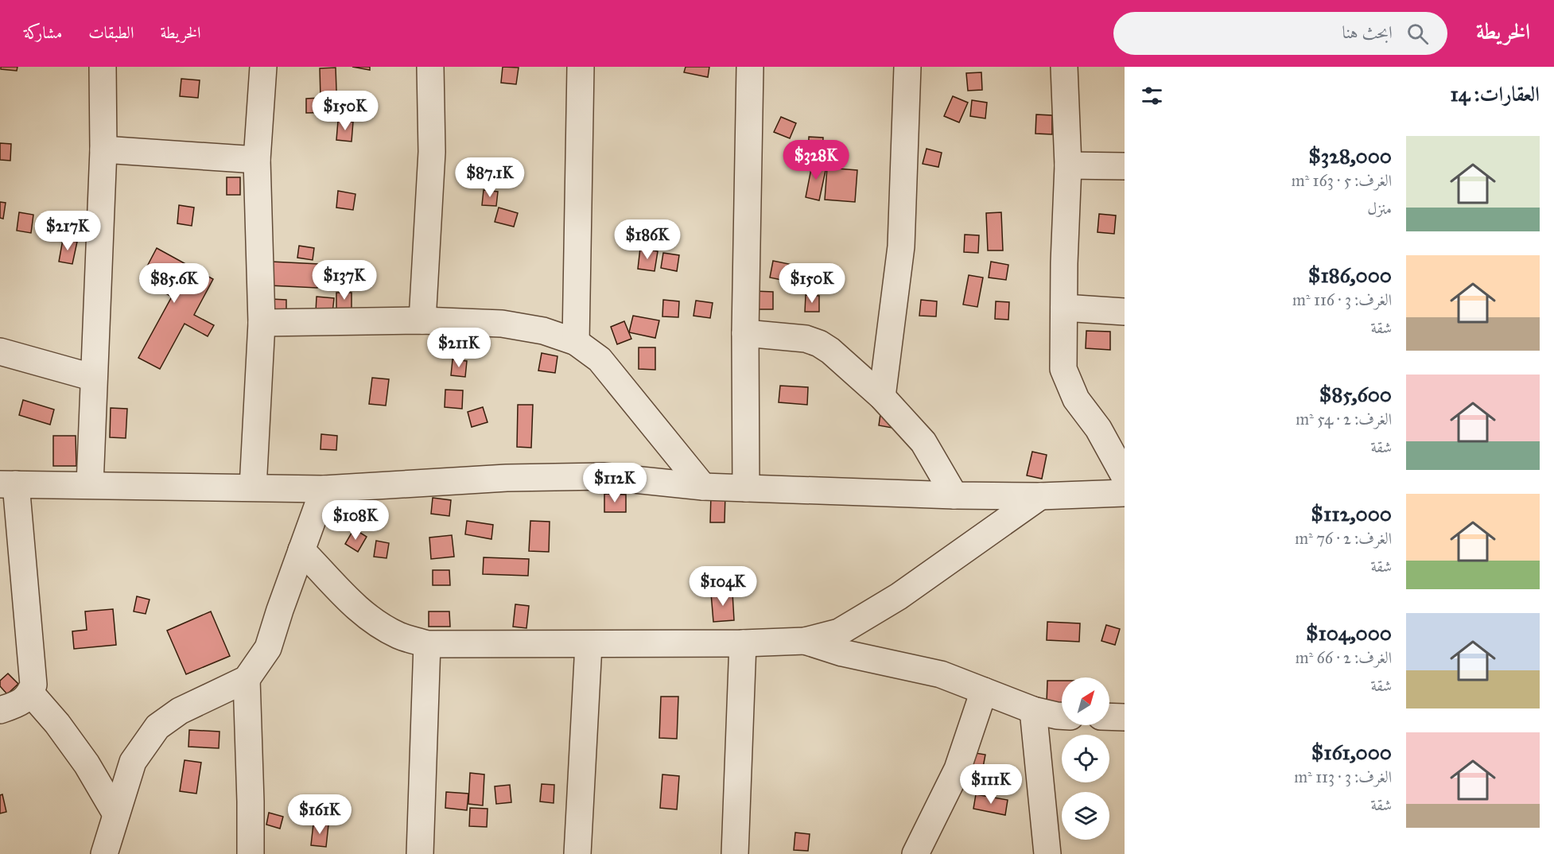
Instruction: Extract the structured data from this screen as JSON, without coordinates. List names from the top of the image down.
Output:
{
  "north": "top right",
  "page": {
    "header": "الخريطة",
    "search": "ابحث هنا",
    "nav": ["الخريطة", "الطبقات", "مشاركة"],
    "heading": "العقارات: 14",
    "price": [
      "$150K",
      "$328K",
      "$87.1K",
      "$217K",
      "$186K",
      "$137K",
      "$85.6K",
      "$150K",
      "$211K",
      "$112K",
      "$108K",
      "$104K",
      "$111K",
      "$161K"
    ],
    "list": [
      {
        "name": "$328,000",
        "note": "الغرف: 5 · 163 m² · منزل"
      },
      {
        "name": "$186,000",
        "note": "الغرف: 3 · 116 m² · شقة"
      },
      {
        "name": "$85,600",
        "note": "الغرف: 2 · 54 m² · شقة"
      },
      {
        "name": "$112,000",
        "note": "الغرف: 2 · 76 m² · شقة"
      },
      {
        "name": "$104,000",
        "note": "الغرف: 2 · 66 m² · شقة"
      },
      {
        "name": "$161,000",
        "note": "الغرف: 3 · 113 m² · شقة"
      }
    ]
  }
}
